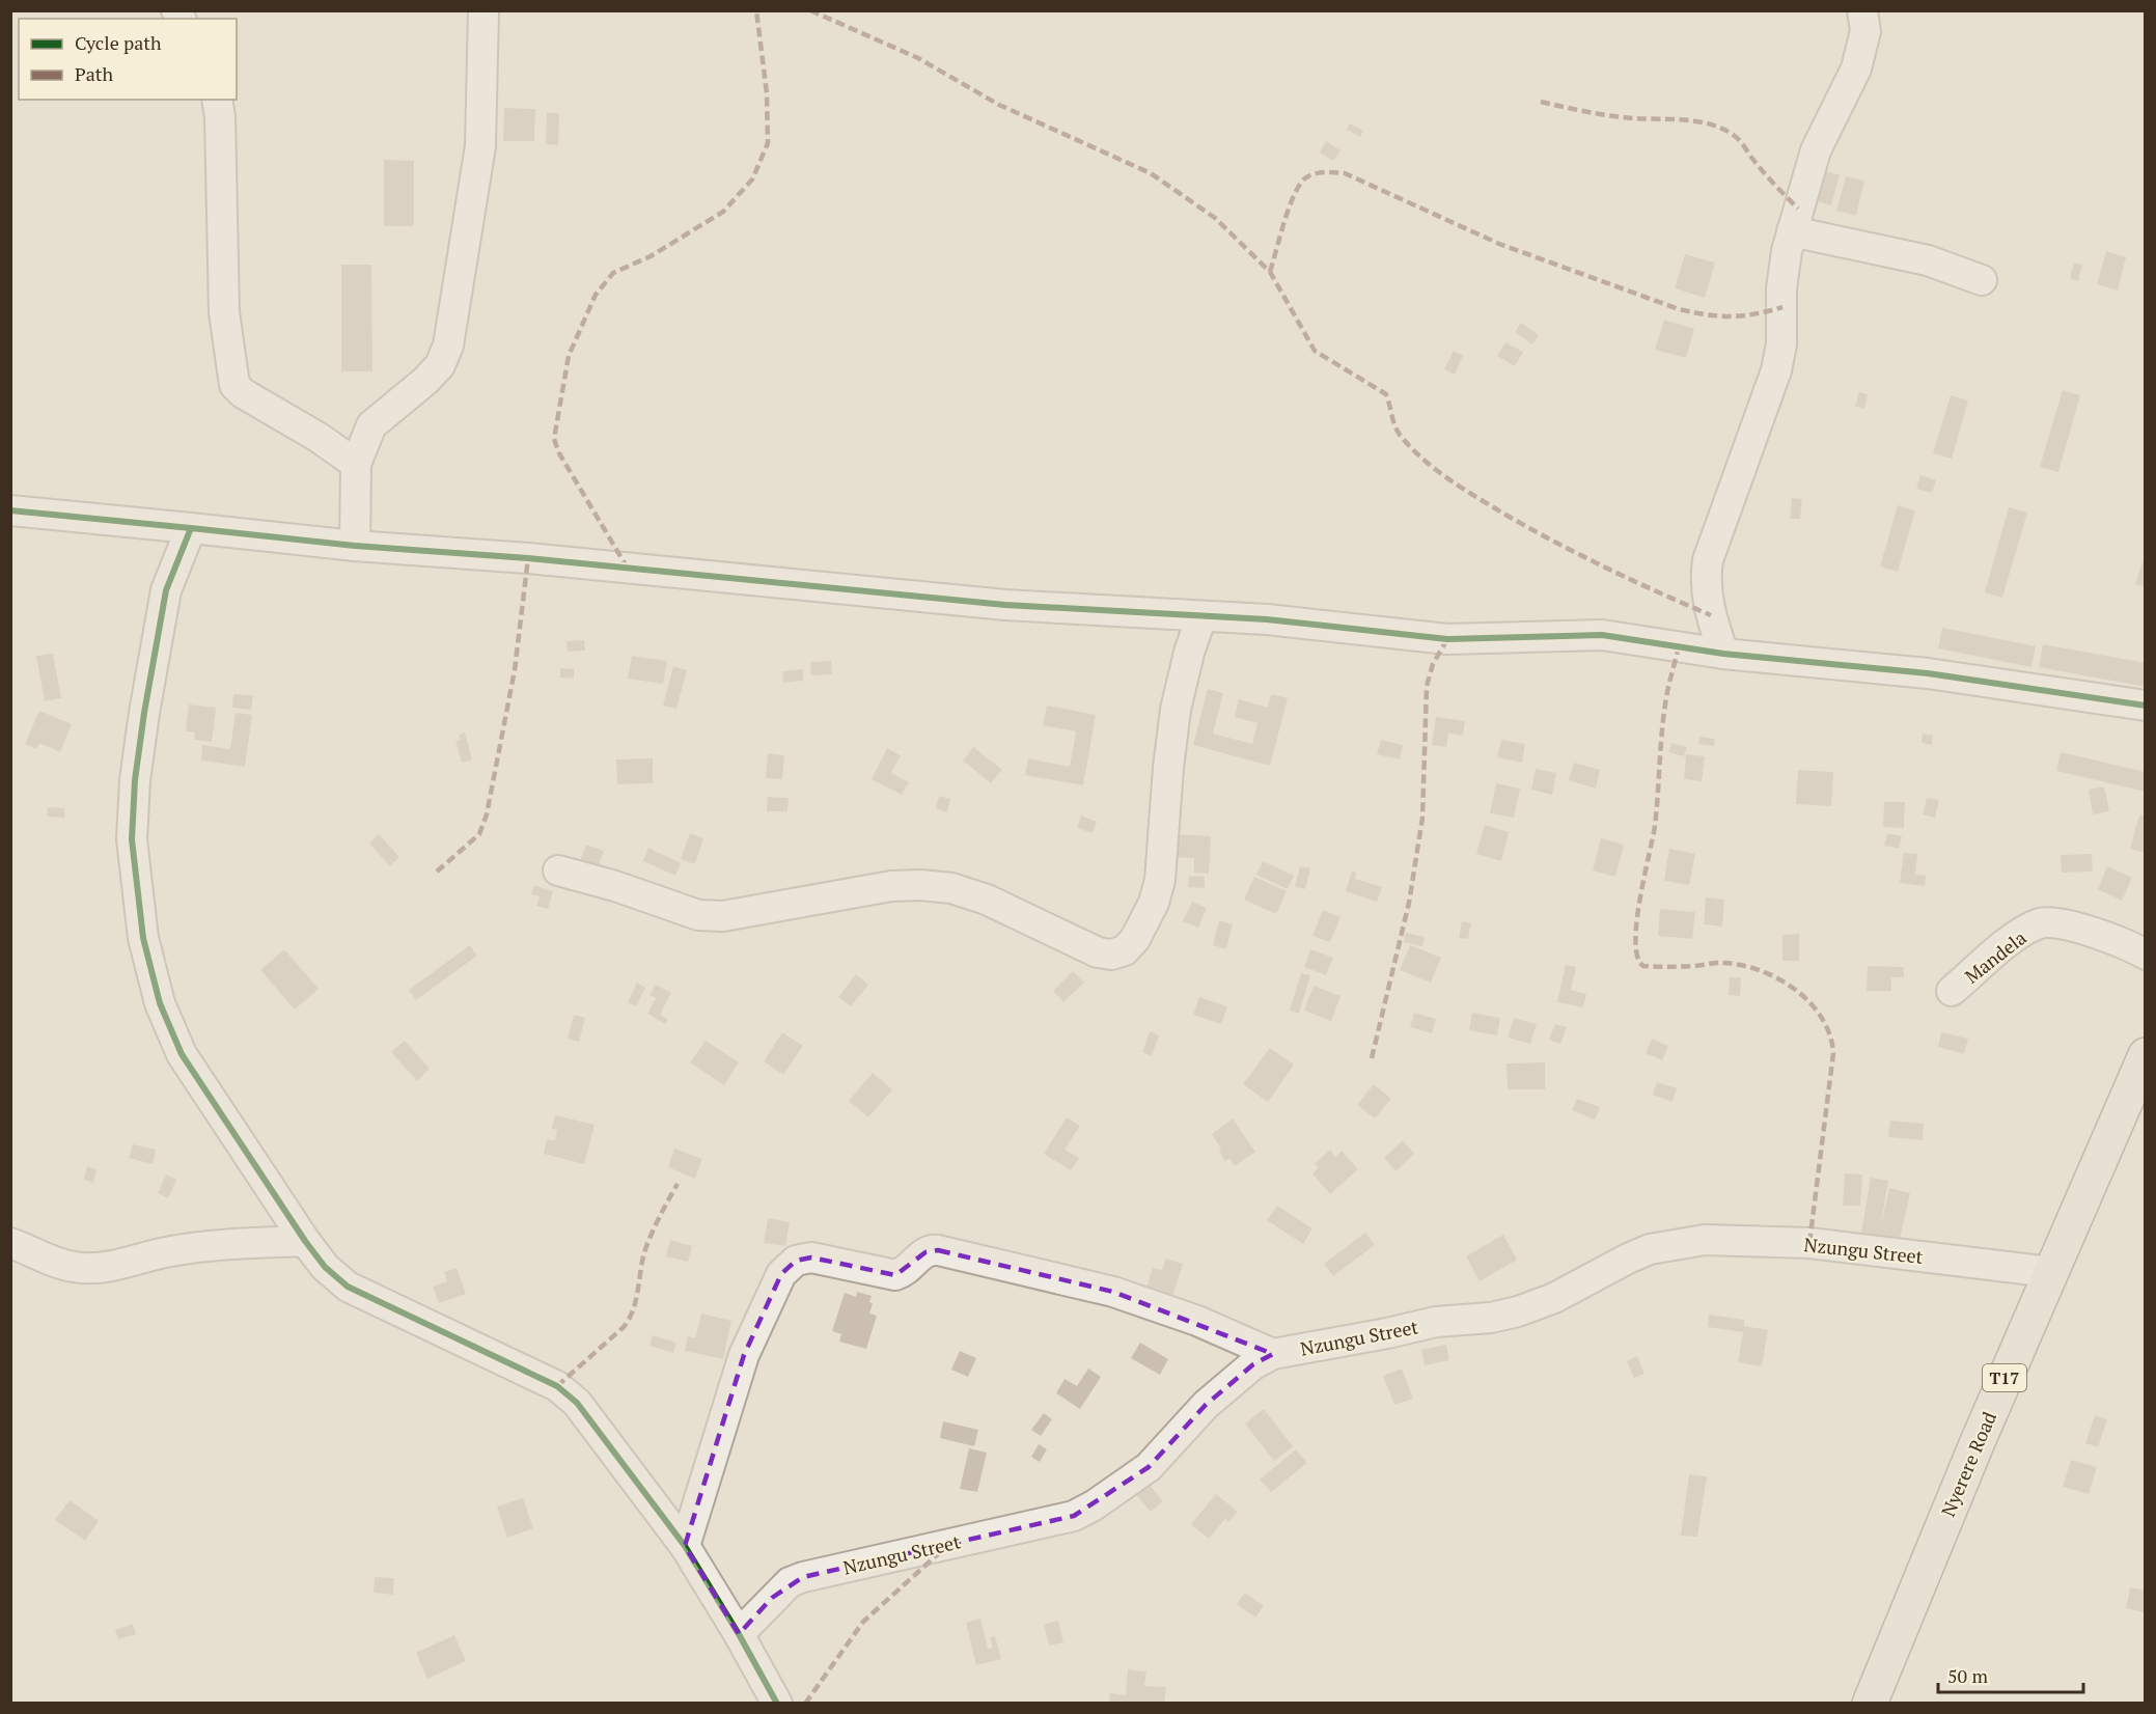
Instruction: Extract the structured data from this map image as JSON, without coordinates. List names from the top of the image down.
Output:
{
  "streets": {
    "main road": ["T17", "Nyerere Road"],
    "street": ["Mandela", "Nzungu Street"]
  },
  "crossings": [
    ["Nzungu Street", "Nyerere Road"]
  ],
  "legend": ["Cycle path", "Path"],
  "scale_bar": "50 m"
}
